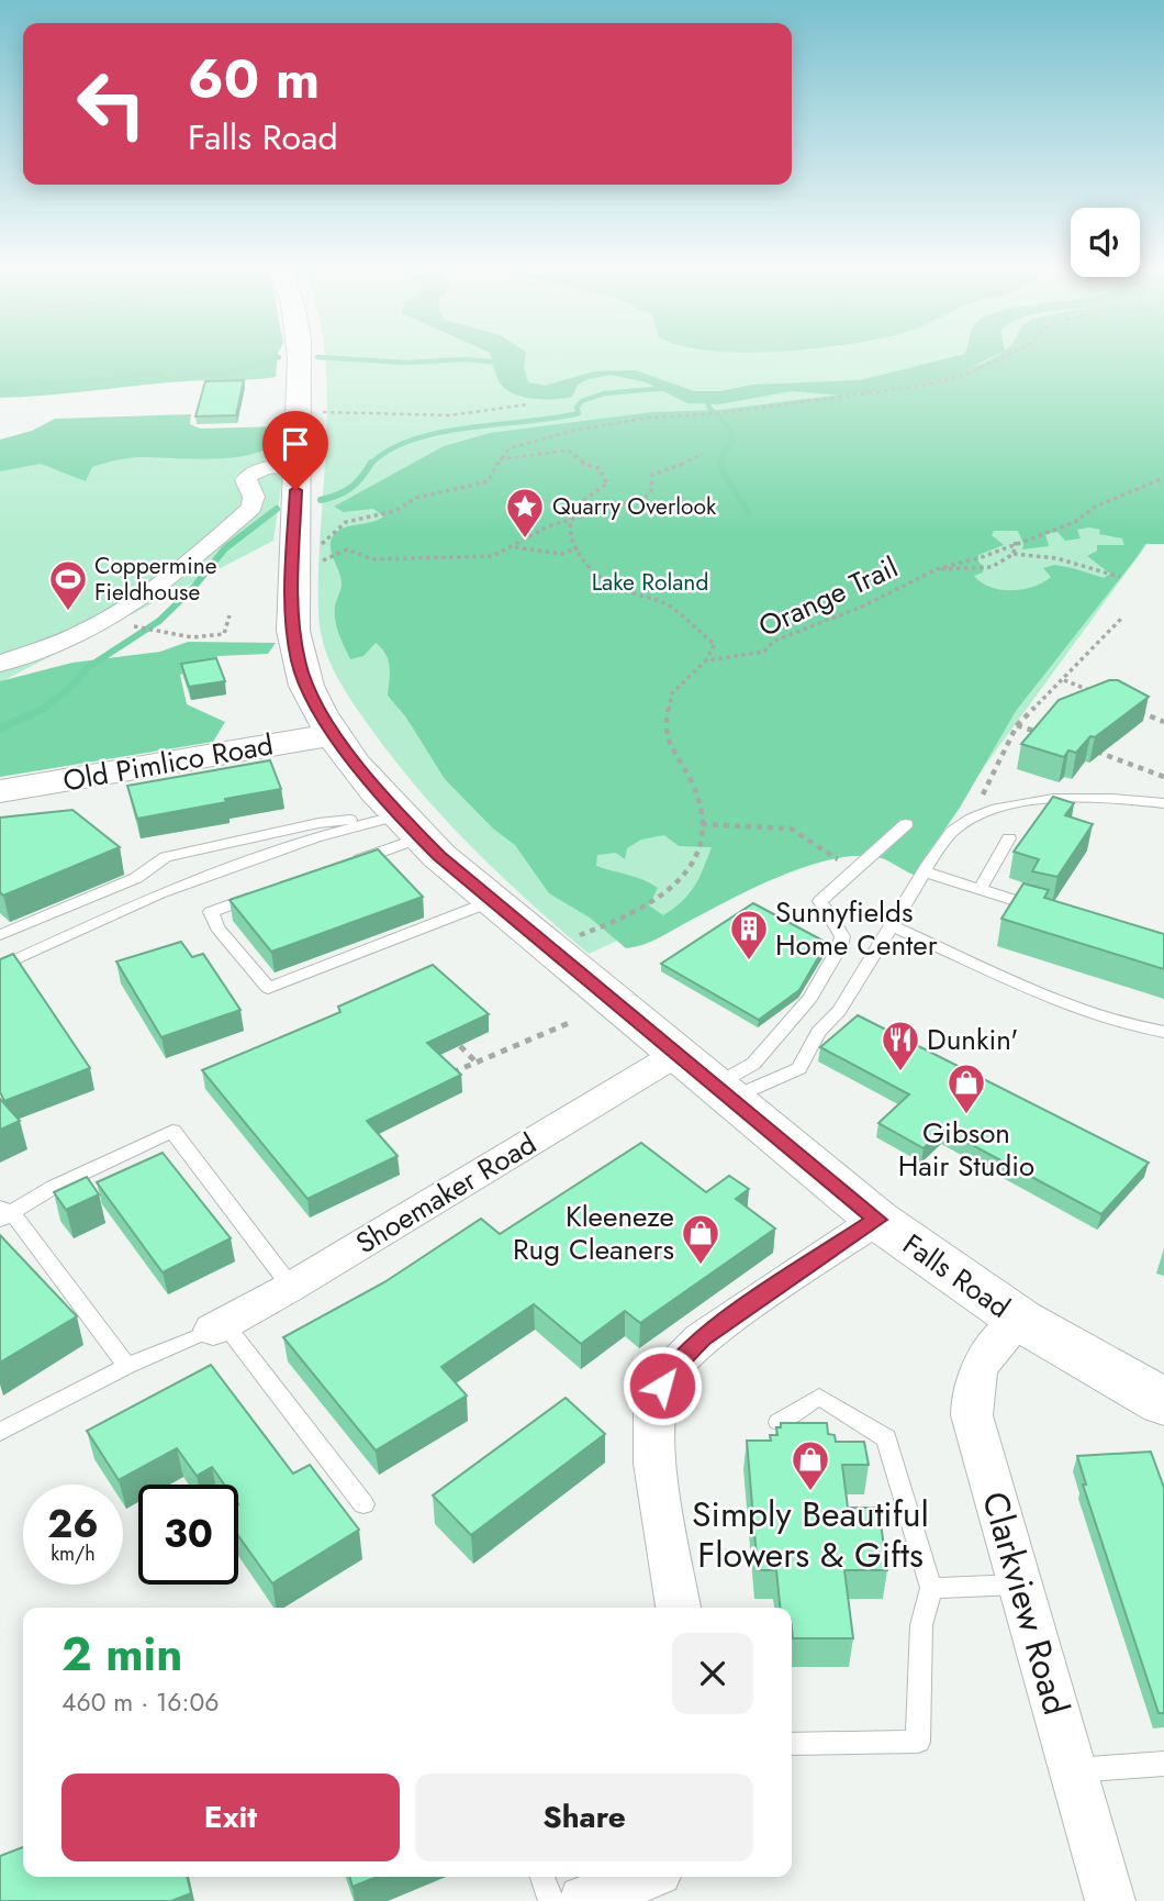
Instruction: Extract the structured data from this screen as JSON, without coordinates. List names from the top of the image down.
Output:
{
  "streets": {
    "main road": ["Old Pimlico Road", "Falls Road"],
    "street": ["Shoemaker Road", "Clarkview Road"],
    "path": ["Orange Trail"]
  },
  "crossings": [
    ["Old Pimlico Road", "Falls Road"],
    ["Shoemaker Road", "Falls Road"],
    ["Falls Road", "Clarkview Road"]
  ],
  "parks": ["Lake Roland"],
  "places": {
    "place": ["Quarry Overlook"],
    "sports": ["Coppermine Fieldhouse"],
    "building": ["Sunnyfields Home Center"],
    "restaurant": ["Dunkin'"],
    "shop": ["Gibson Hair Studio", "Kleeneze Rug Cleaners", "Simply Beautiful Flowers & Gifts"]
  },
  "page": {
    "turn": ["60 m", "Falls Road"],
    "speed": "26 km/h",
    "limit": "30",
    "heading": ["2 min", "460 m · 16:06"],
    "buttons": ["Exit", "Share"]
  }
}
